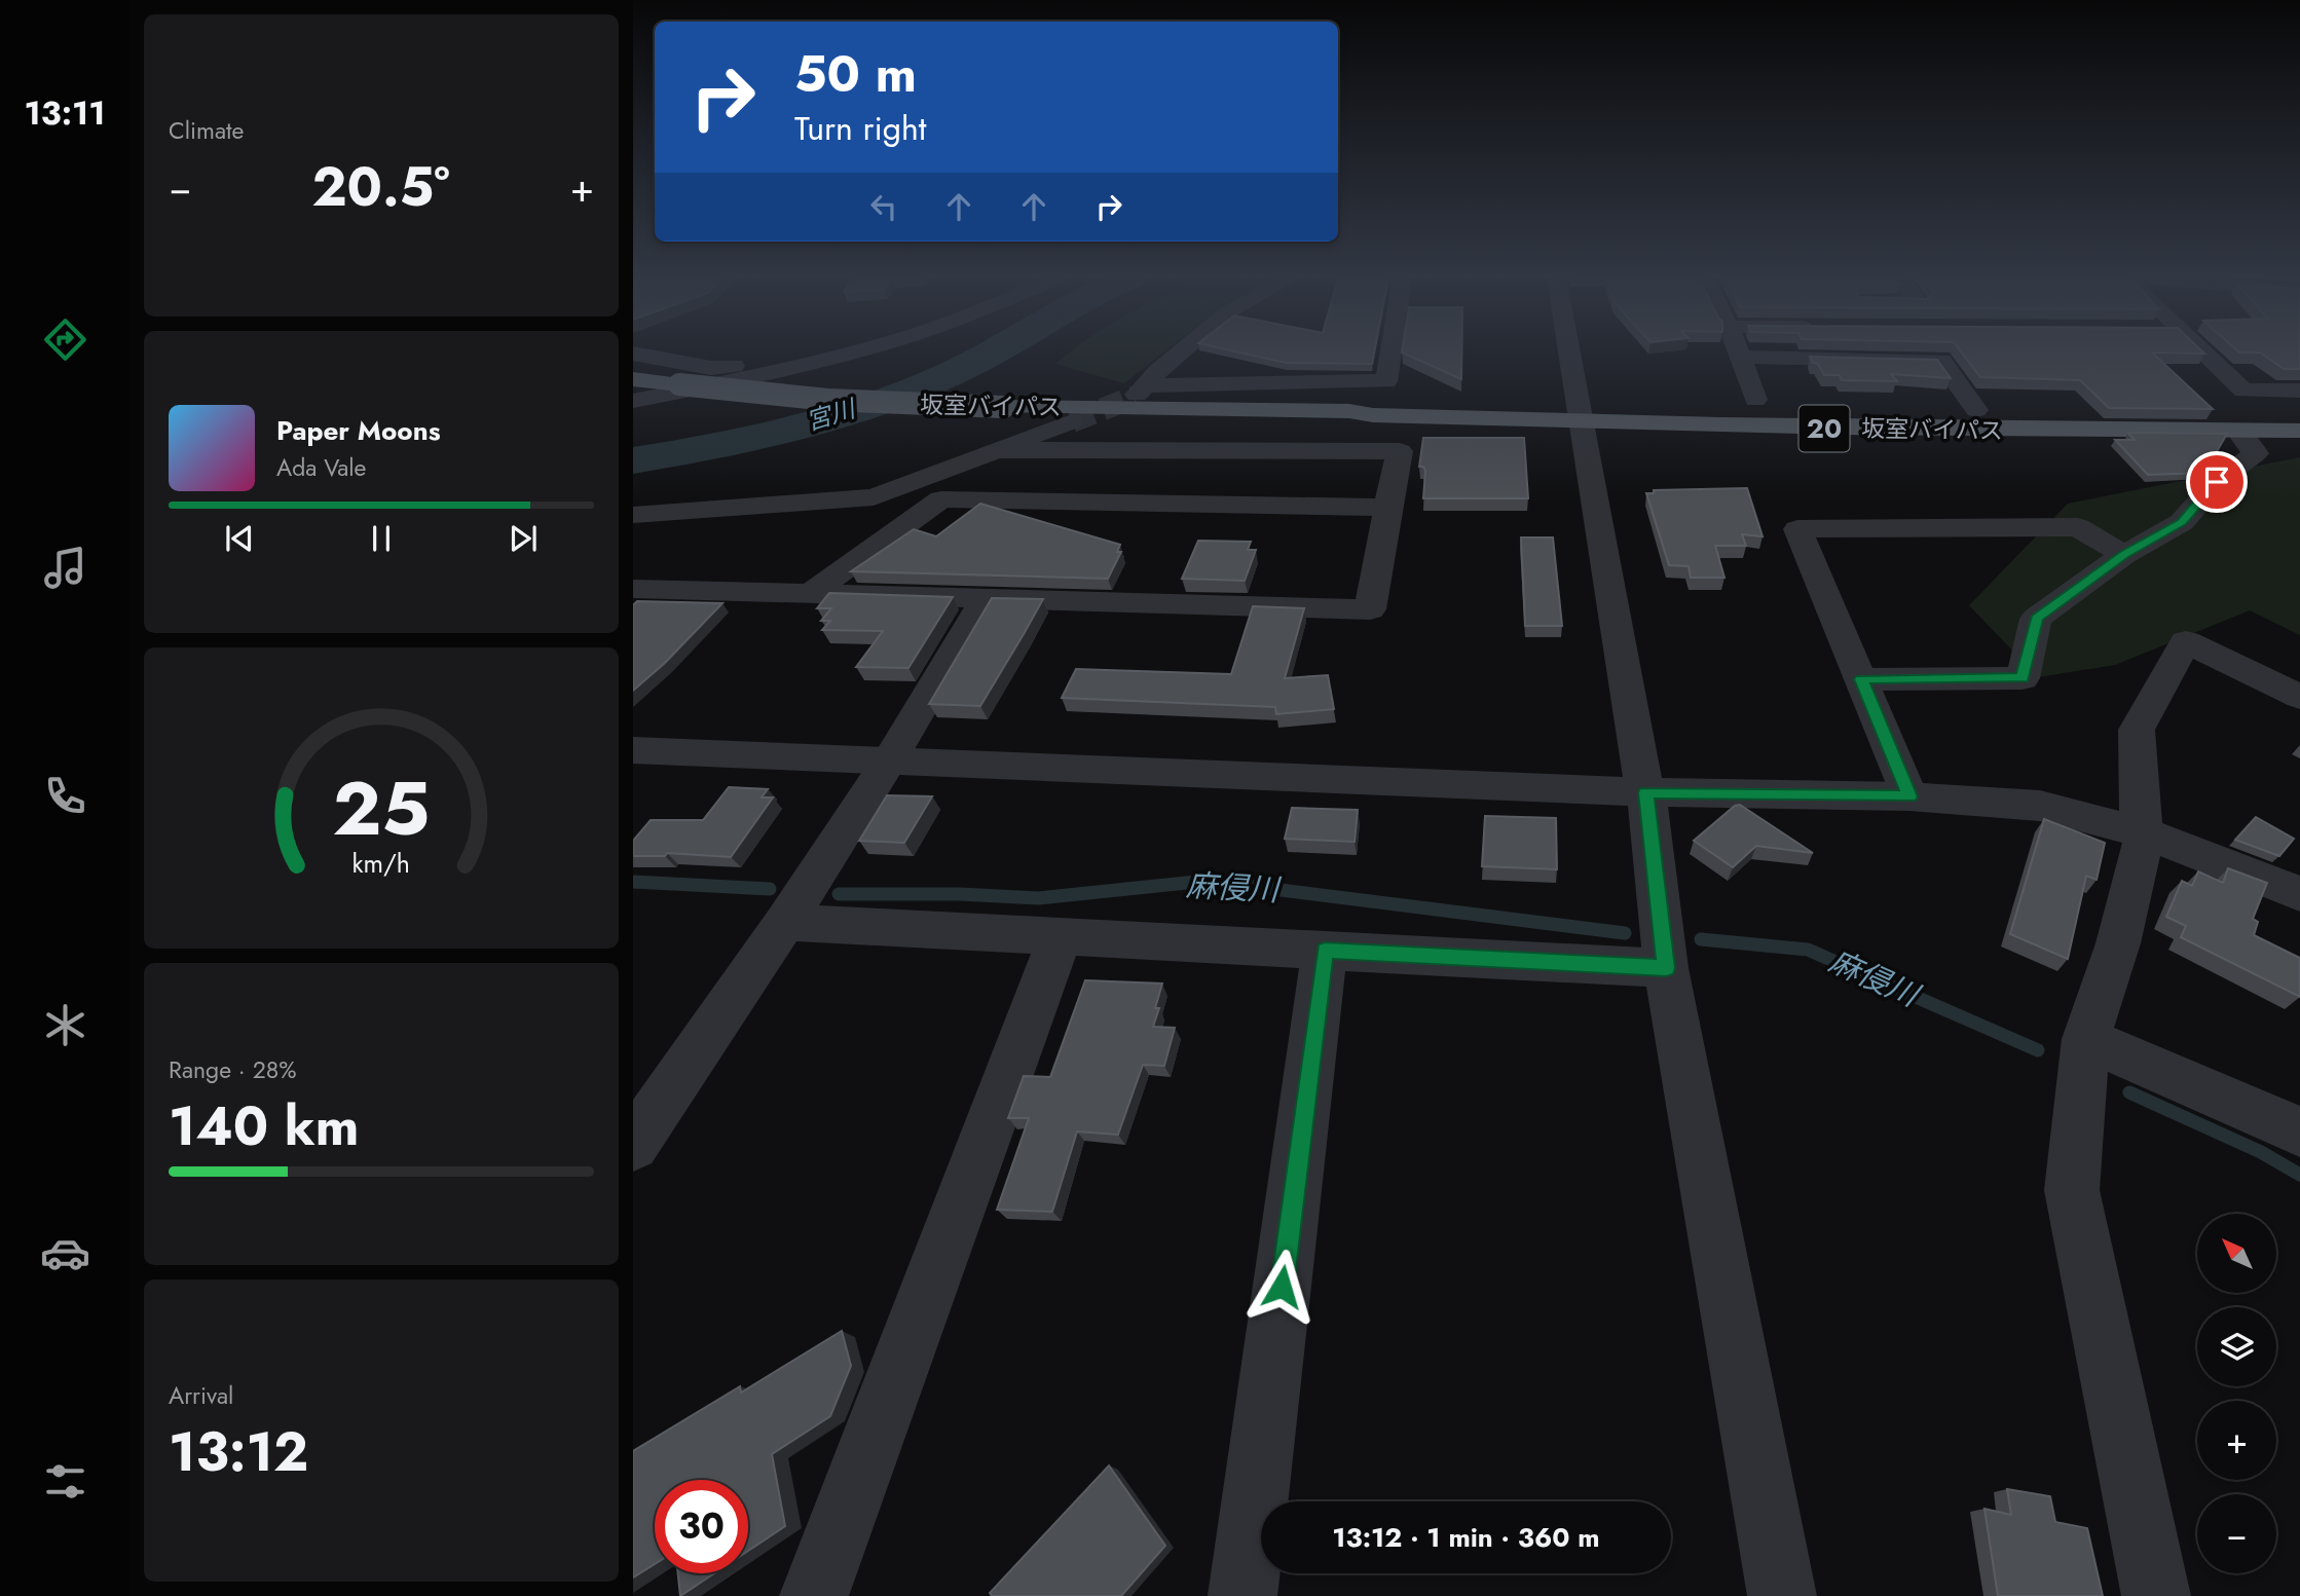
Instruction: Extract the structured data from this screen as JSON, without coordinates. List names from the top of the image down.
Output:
{
  "streets": {
    "highway": ["坂室バイパス", "20"]
  },
  "water": ["宮川", "麻侵川"],
  "north": "top left",
  "page": {
    "tabs": "13:11",
    "tile": [
      "Climate",
      ["Range · 28%", "140 km"],
      ["Arrival", "13:12"]
    ],
    "turn": ["50 m", "Turn right"],
    "heat": ["−", "20.5°", "+"],
    "song": ["Paper Moons", "Ada Vale"],
    "map_buttons": ["+", "−"],
    "limit": "30",
    "trip": "13:12 · 1 min · 360 m",
    "gauge": ["25", "km/h"]
  }
}
